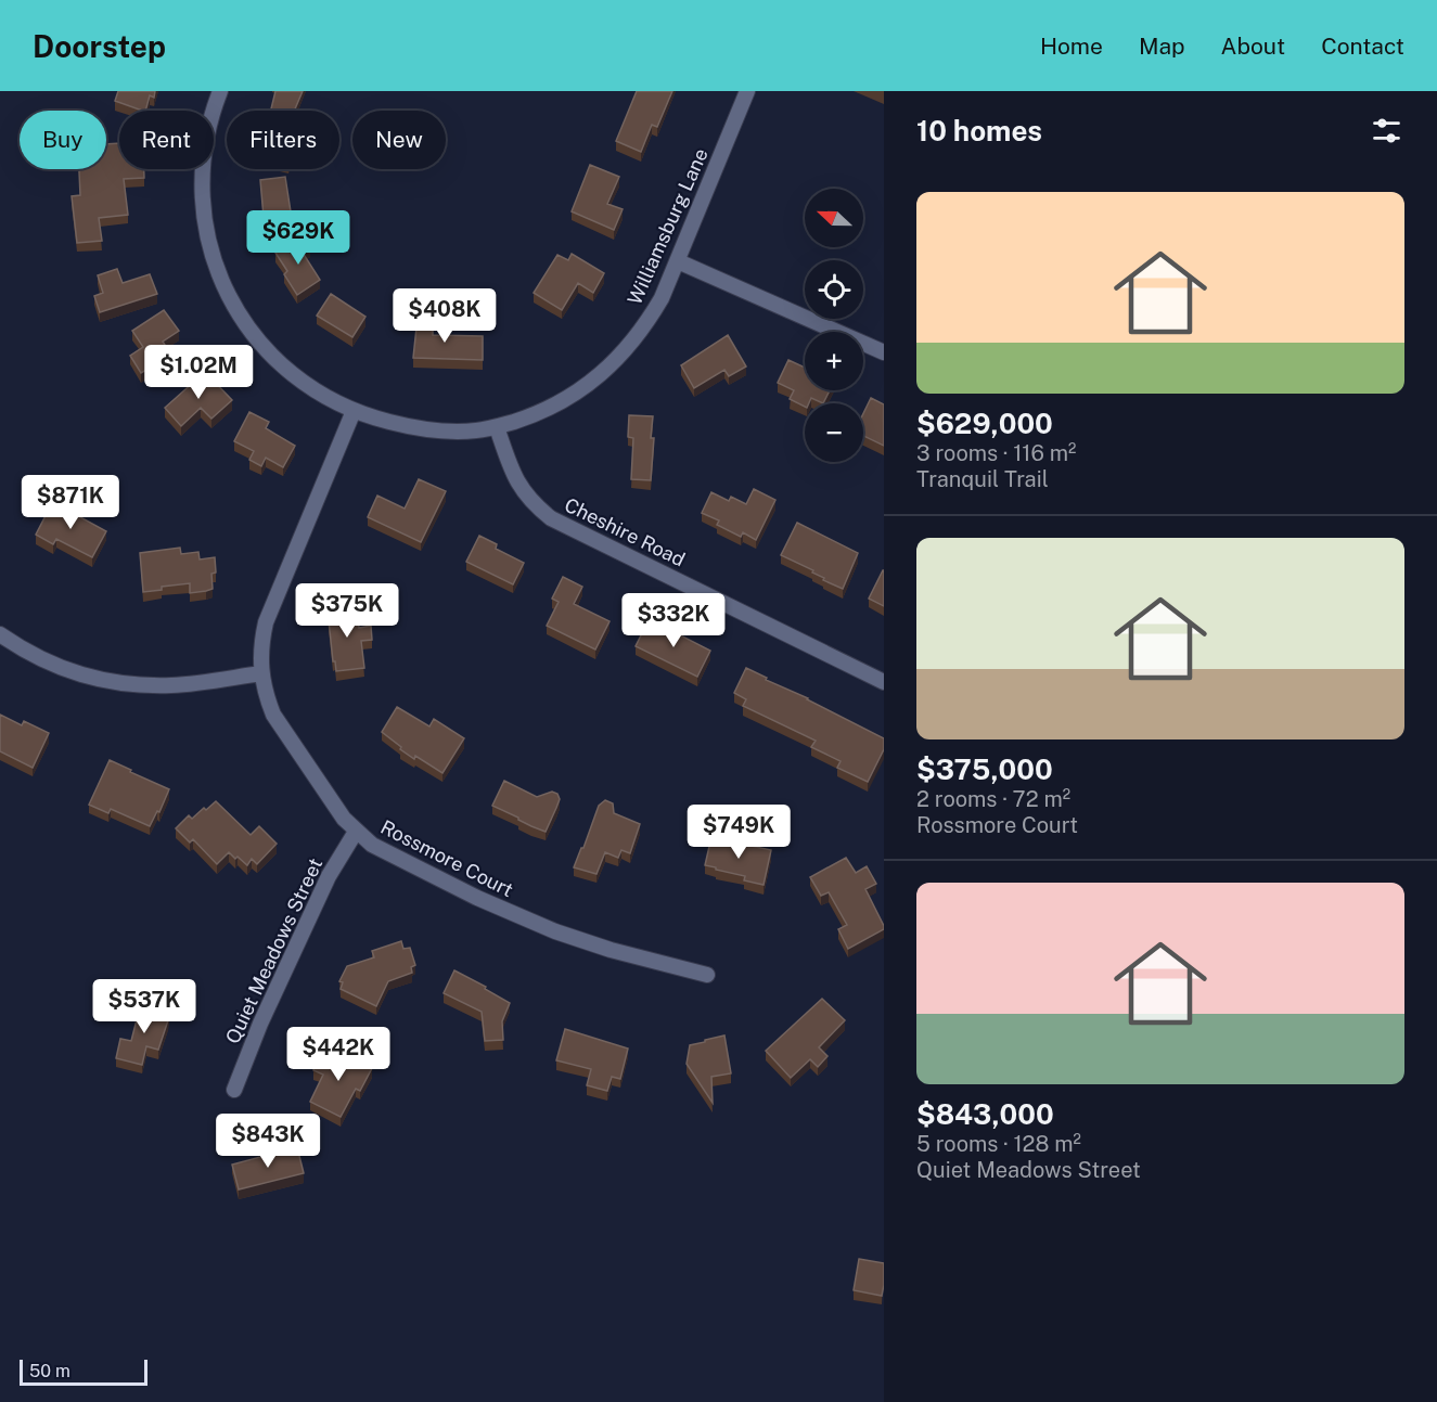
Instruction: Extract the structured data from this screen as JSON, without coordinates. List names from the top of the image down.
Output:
{
  "streets": {
    "street": [
      "Williamsburg Lane",
      "Cheshire Road",
      "Rossmore Court",
      "Quiet Meadows Street"
    ]
  },
  "crossings": [
    ["Williamsburg Lane", "Cheshire Road"],
    ["Williamsburg Lane", "Rossmore Court"],
    ["Rossmore Court", "Quiet Meadows Street"]
  ],
  "scale_bar": "50 m",
  "north": "left",
  "page": {
    "header": "Doorstep",
    "nav": [
      "Home",
      "Map",
      "About",
      "Contact"
    ],
    "heading": "10 homes",
    "chip": [
      "Buy",
      "Rent",
      "Filters",
      "New"
    ],
    "list": [
      {
        "name": "$629,000",
        "note": "3 rooms · 116 m² · Tranquil Trail"
      },
      {
        "name": "$375,000",
        "note": "2 rooms · 72 m² · Rossmore Court"
      },
      {
        "name": "$843,000",
        "note": "5 rooms · 128 m² · Quiet Meadows Street"
      }
    ],
    "map_buttons": ["+", "−"],
    "price": [
      "$629K",
      "$408K",
      "$1.02M",
      "$871K",
      "$375K",
      "$332K",
      "$749K",
      "$537K",
      "$442K",
      "$843K"
    ],
    "scale": "50 m"
  }
}
